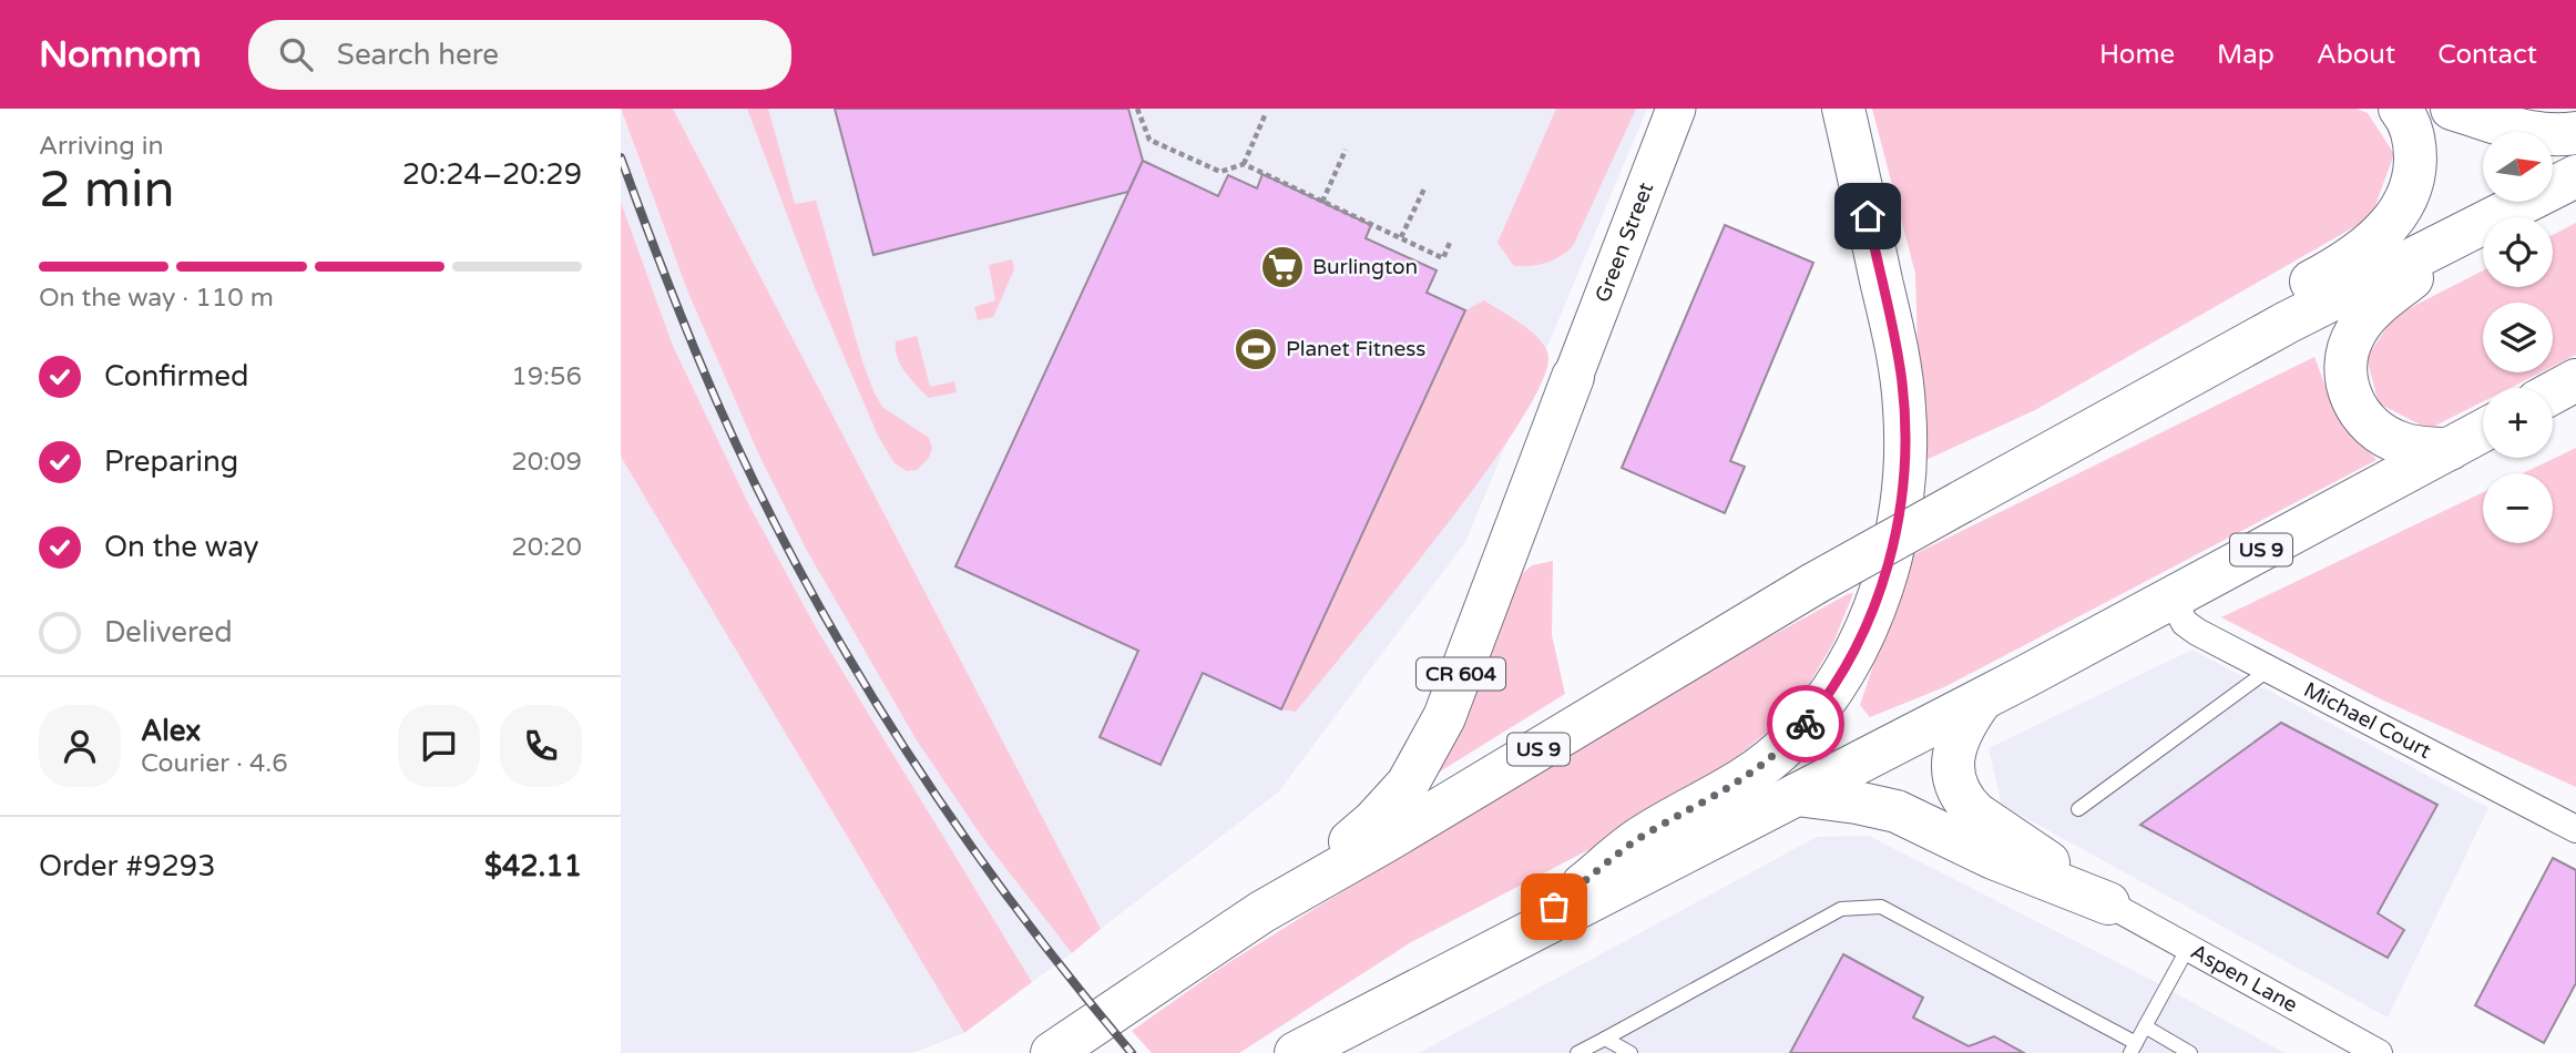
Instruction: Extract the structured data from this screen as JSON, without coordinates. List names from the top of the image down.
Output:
{
  "streets": {
    "highway": ["US 9", "CR 604"],
    "street": ["Green Street", "Michael Court", "Aspen Lane"]
  },
  "crossings": [
    ["Green Street", "CR 604"],
    ["US 9", "CR 604"],
    ["US 9", "Michael Court"]
  ],
  "places": {
    "supermarket": ["Burlington"],
    "sports": ["Planet Fitness"]
  },
  "north": "right",
  "page": {
    "header": "Nomnom",
    "search": "Search here",
    "nav": [
      "Home",
      "Map",
      "About",
      "Contact"
    ],
    "heading": ["2 min", "Arriving in", "20:24–20:29"],
    "panel": [
      "Alex",
      "Courier · 4.6",
      "Order #9293",
      "$42.11"
    ],
    "map_buttons": ["+", "−"],
    "bar": "On the way · 110 m",
    "list": [
      ["Confirmed", "19:56"],
      ["Preparing", "20:09"],
      ["On the way", "20:20"],
      "Delivered"
    ]
  }
}
